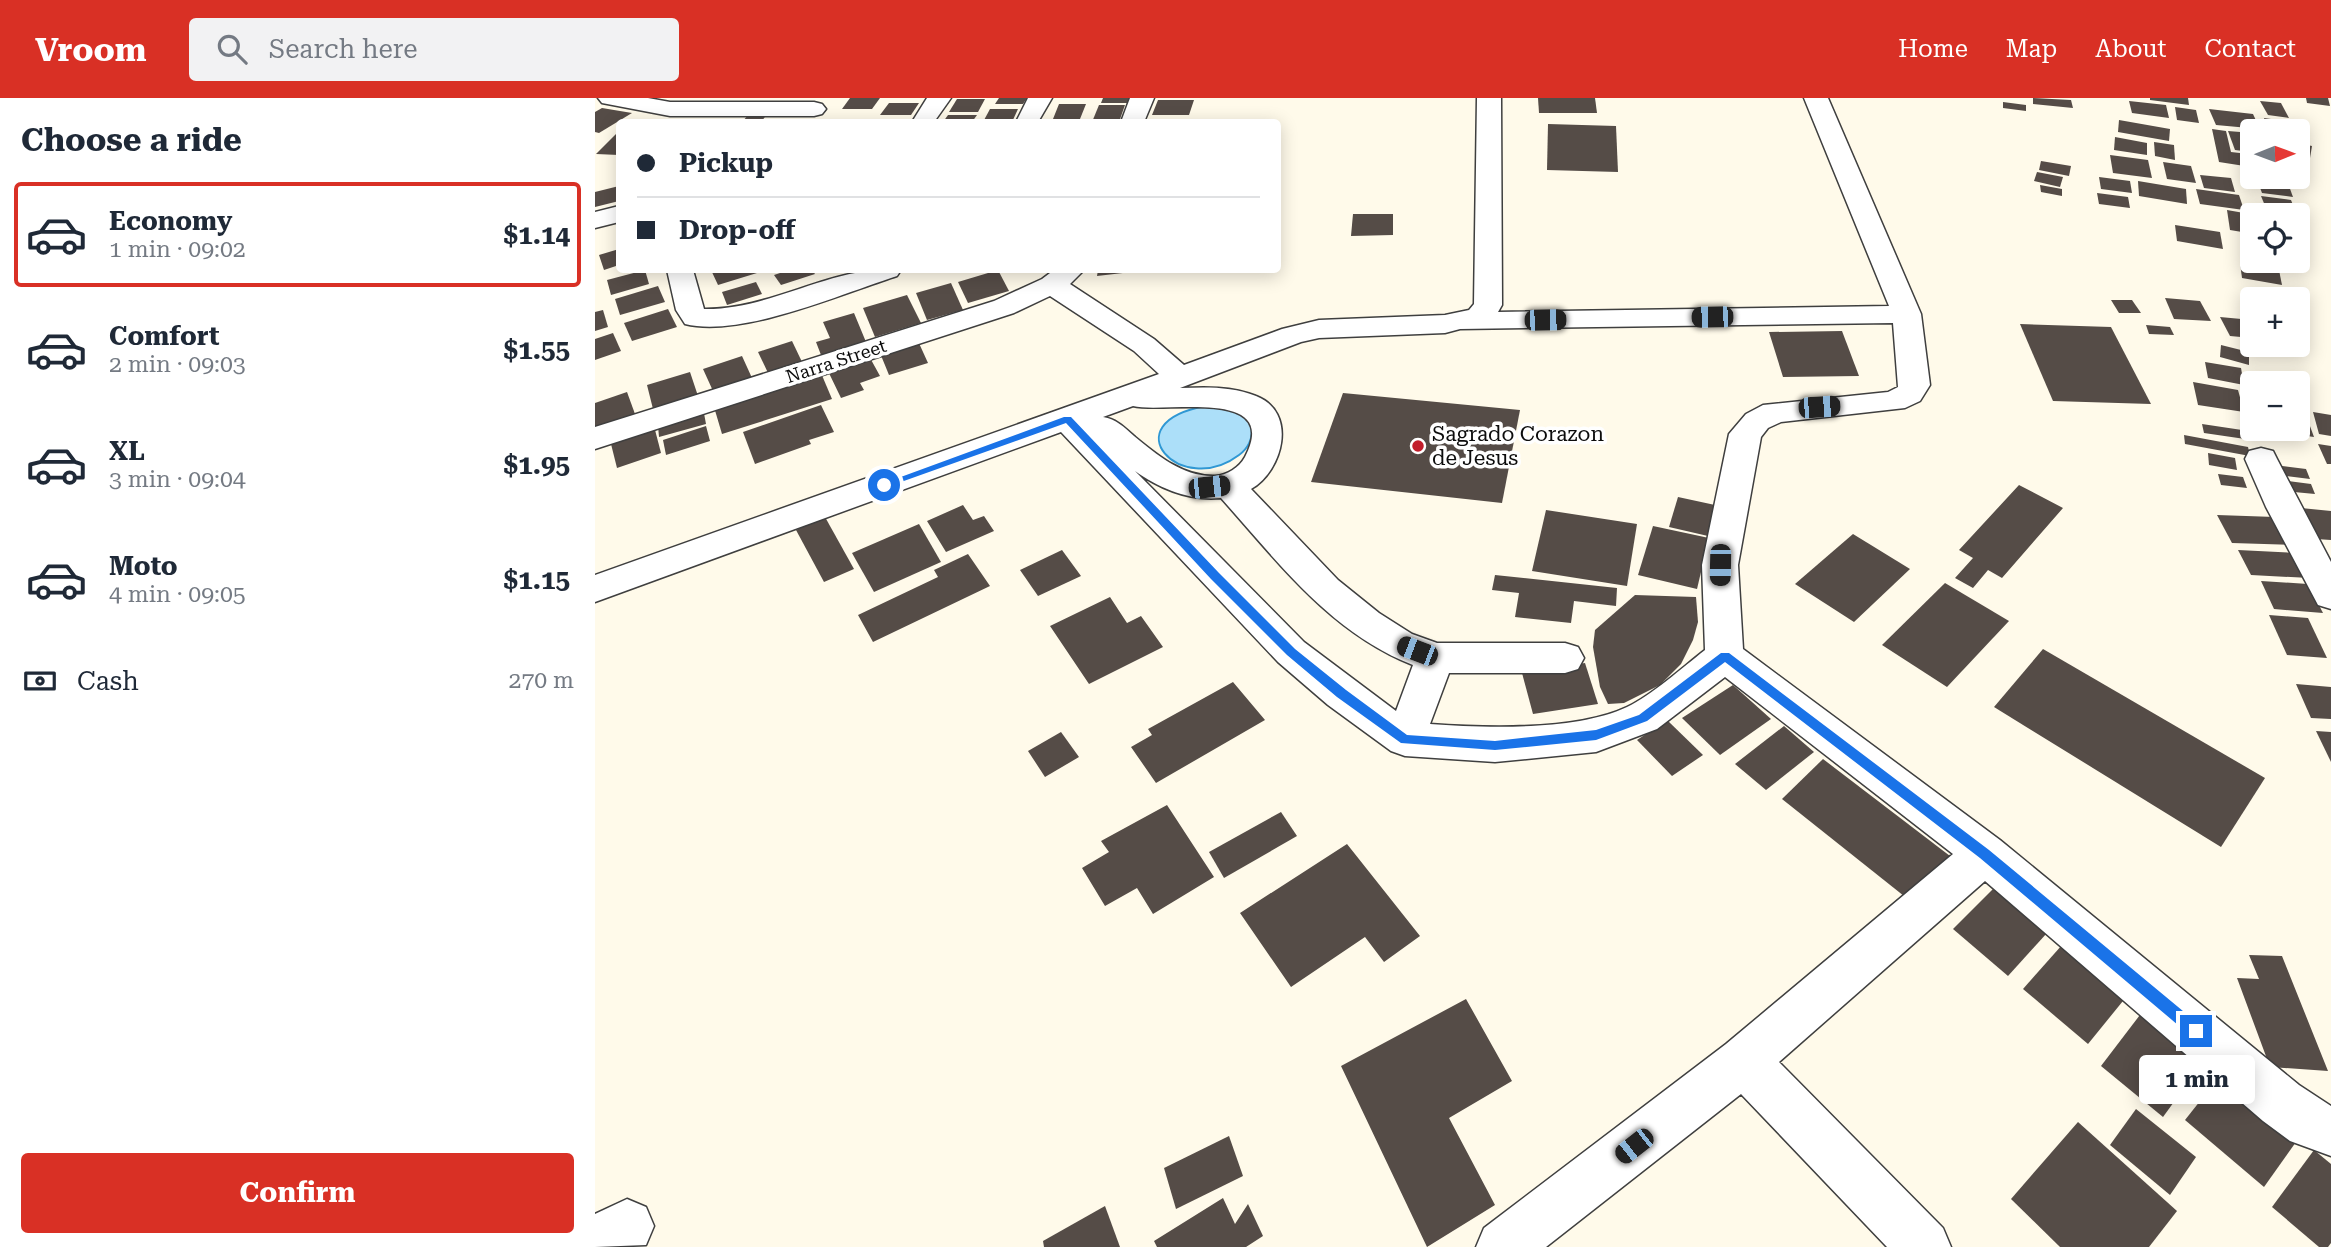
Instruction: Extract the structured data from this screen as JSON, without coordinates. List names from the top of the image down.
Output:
{
  "streets": {
    "street": ["Narra Street"]
  },
  "places": ["Sagrado Corazon de Jesus"],
  "north": "right",
  "page": {
    "header": "Vroom",
    "search": "Search here",
    "nav": [
      "Home",
      "Map",
      "About",
      "Contact"
    ],
    "heading": "Choose a ride",
    "map_buttons": ["+", "−"],
    "banner": ["Pickup", "Drop-off"],
    "list": [
      {
        "name": "Economy",
        "note": "1 min · 09:02",
        "value": "$1.14"
      },
      {
        "name": "Comfort",
        "note": "2 min · 09:03",
        "value": "$1.55"
      },
      {
        "name": "XL",
        "note": "3 min · 09:04",
        "value": "$1.95"
      },
      {
        "name": "Moto",
        "note": "4 min · 09:05",
        "value": "$1.15"
      }
    ],
    "pay": ["Cash", "270 m"],
    "bubble": "1 min",
    "buttons": "Confirm"
  }
}
